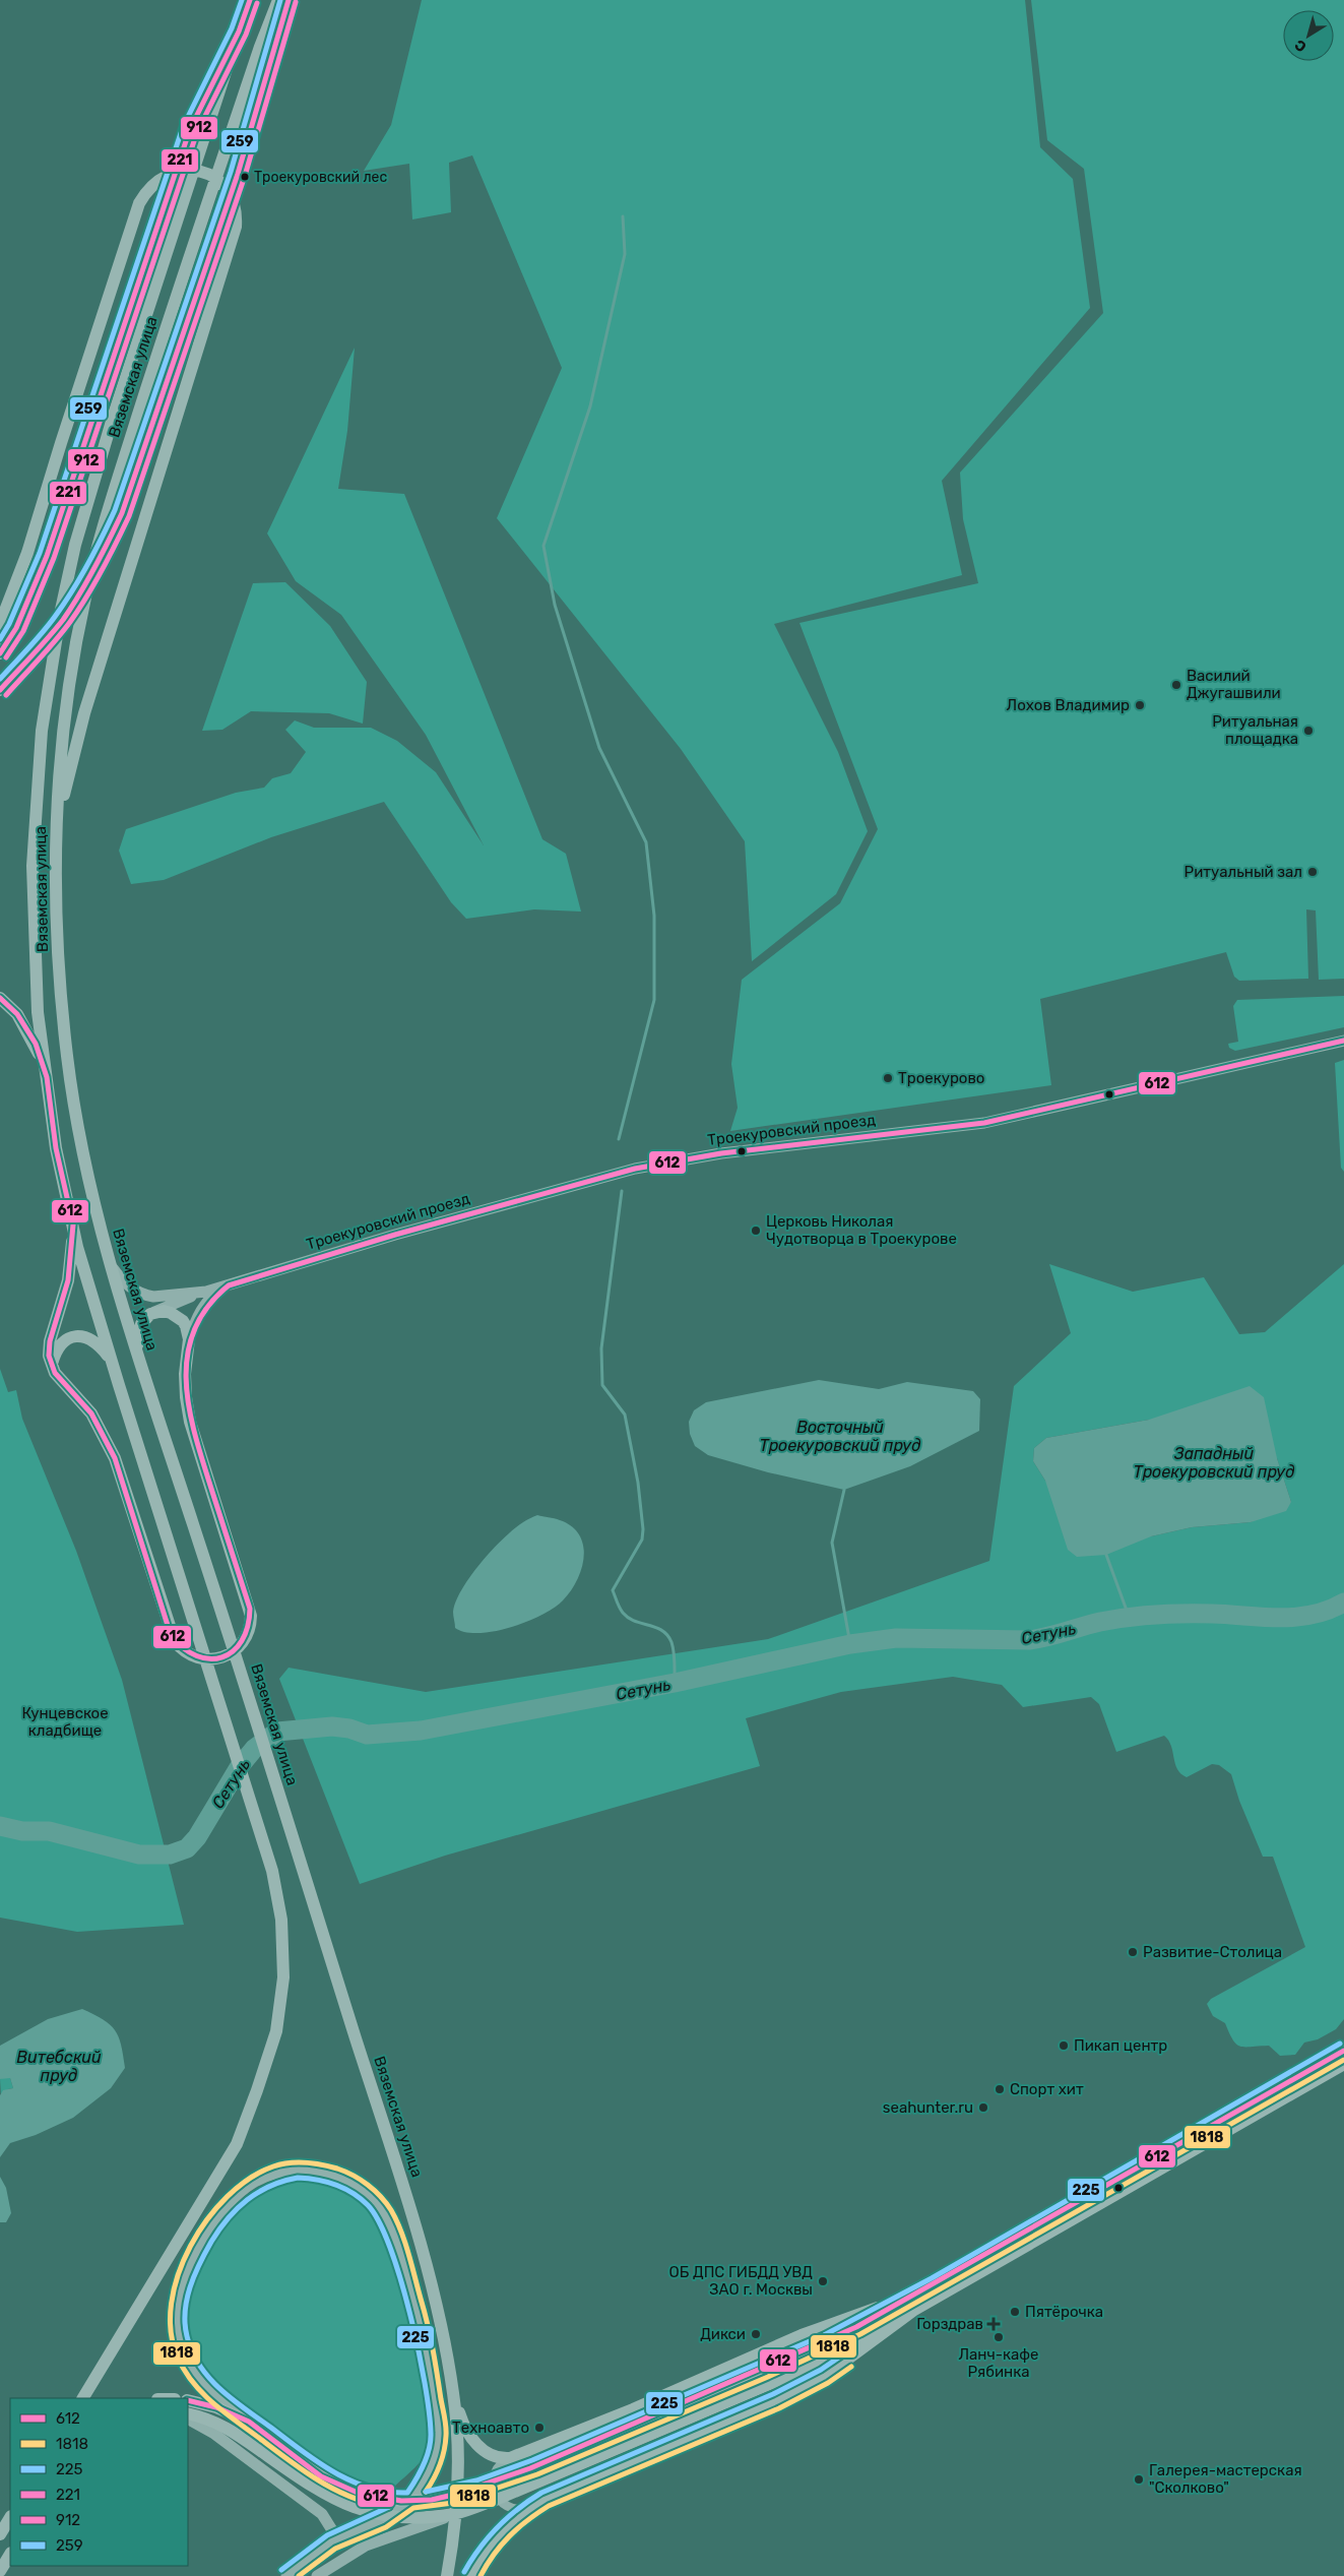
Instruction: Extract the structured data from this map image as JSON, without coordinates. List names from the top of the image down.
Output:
{
  "streets": {
    "main road": ["Вяземская улица"],
    "street": ["Троекуровский проезд"]
  },
  "water": [
    "Восточный Троекуровский пруд",
    "Западный Троекуровский пруд",
    "Сетунь",
    "Витебский пруд"
  ],
  "parks": ["Кунцевское кладбище"],
  "places": {
    "other": [
      "Троекуровский лес",
      "Василий Джугашвили",
      "Лохов Владимир",
      "Ритуальная площадка",
      "Ритуальный зал",
      "Троекурово",
      "Церковь Николая Чудотворца в Троекурове",
      "Развитие-Столица",
      "Пикап центр",
      "Спорт хит",
      "seahunter.ru",
      "ОБ ДПС ГИБДД УВД ЗАО г. Москвы",
      "Пятёрочка",
      "Дикси",
      "Ланч-кафе Рябинка",
      "Техноавто",
      "Галерея-мастерская \"Сколково\""
    ],
    "health": ["Горздрав"]
  },
  "lines": [
    "transit line 221",
    "transit line 259",
    "transit line 912",
    "transit line 612",
    "transit line 225",
    "transit line 1818"
  ],
  "legend": [
    "612",
    "1818",
    "225",
    "221",
    "912",
    "259"
  ],
  "north": "bottom left"
}
